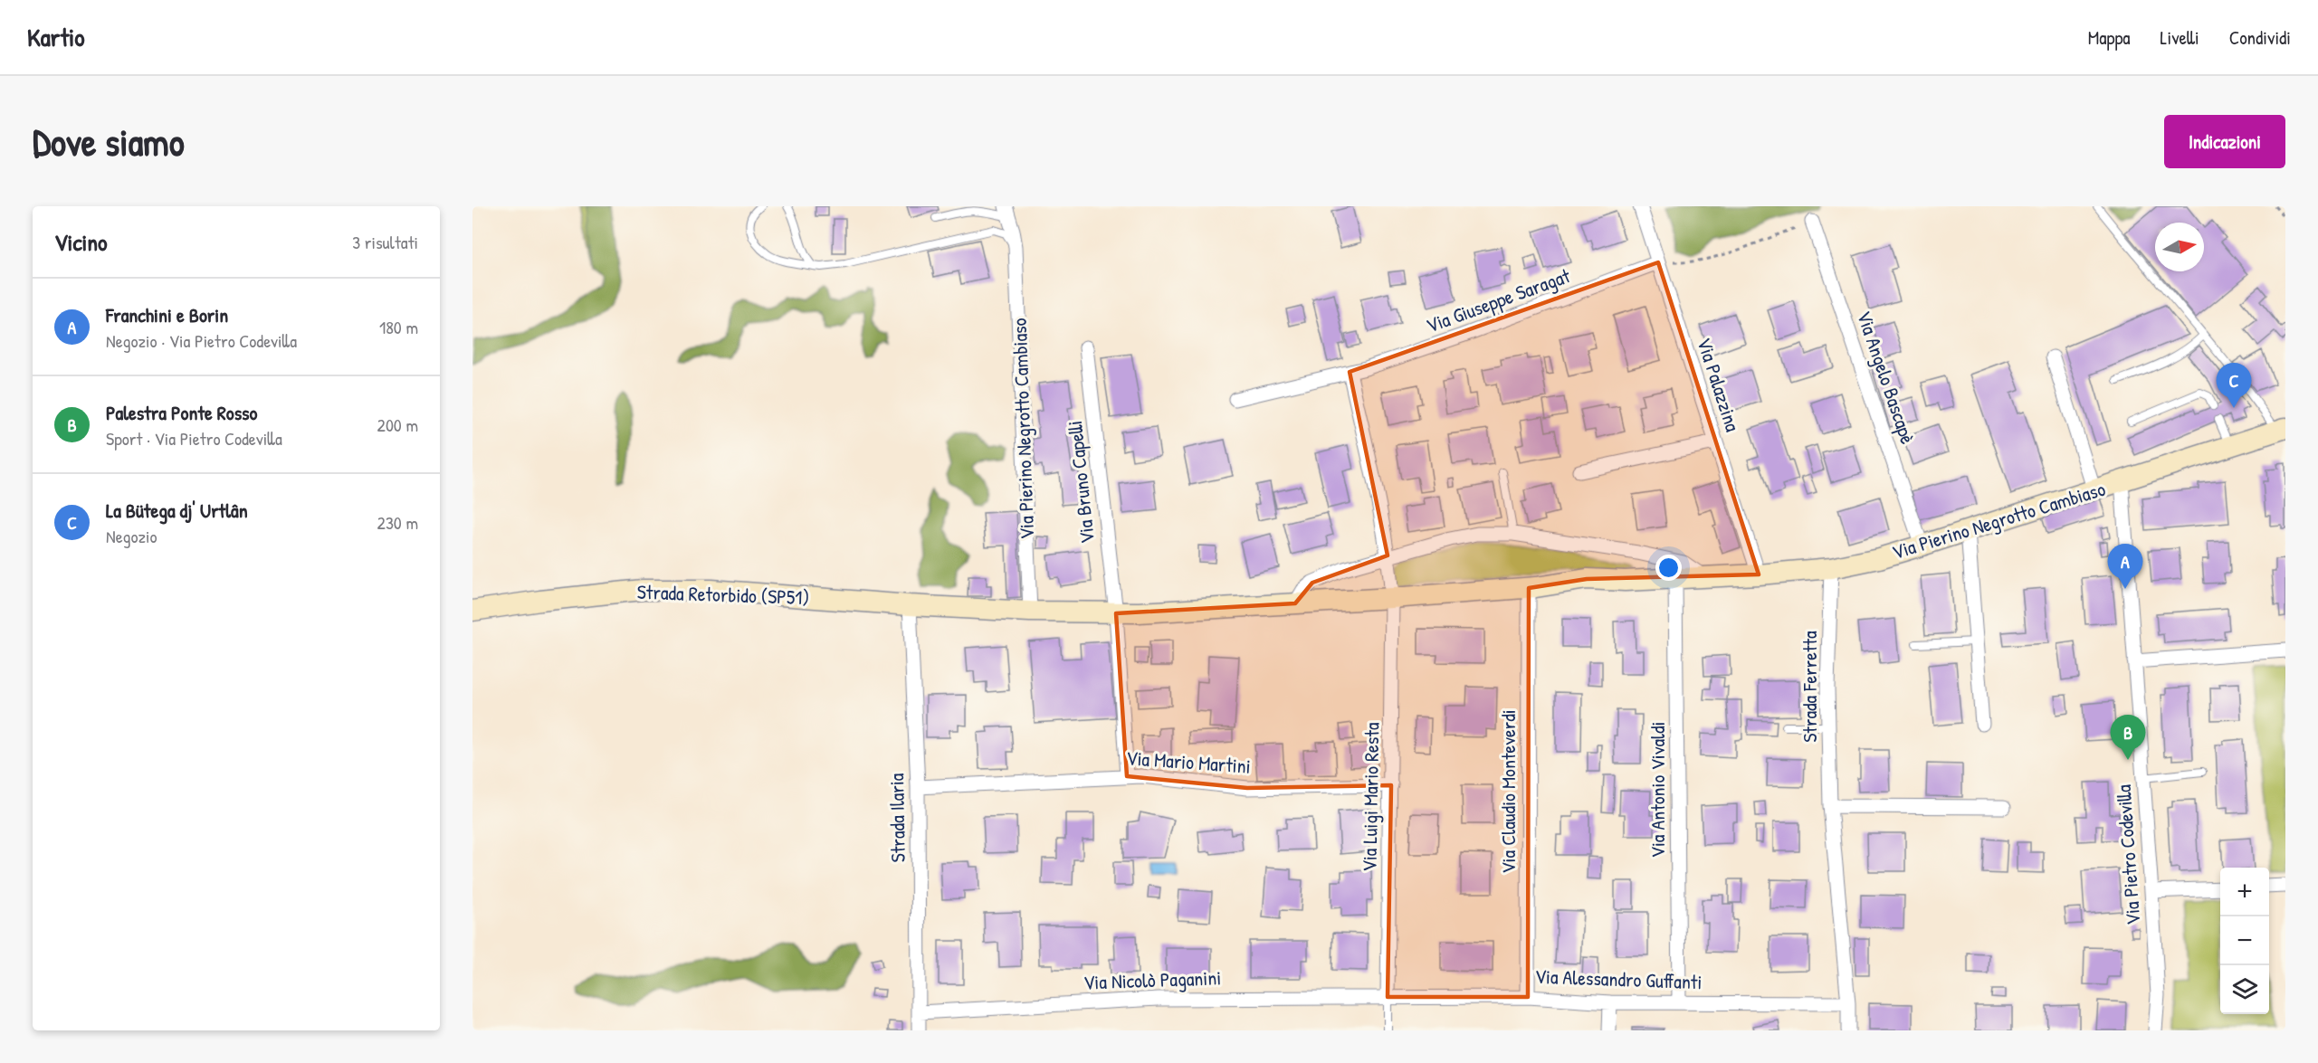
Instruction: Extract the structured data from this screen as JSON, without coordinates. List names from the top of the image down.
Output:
{
  "streets": {
    "street": [
      "Via Giuseppe Saragat",
      "Via Angelo Bascapè",
      "Via Palazzina",
      "Via Pierino Negrotto Cambiaso",
      "Via Bruno Capelli",
      "Strada Retorbido (SP51)",
      "Strada Ferretta",
      "Via Mario Martini",
      "Via Antonio Vivaldi",
      "Via Claudio Monteverdi",
      "Via Luigi Mario Resta",
      "Strada Ilaria",
      "Via Pietro Codevilla",
      "Via Alessandro Guffanti",
      "Via Nicolò Paganini"
    ]
  },
  "crossings": [
    ["Via Giuseppe Saragat", "Via Palazzina"],
    ["Via Angelo Bascapè", "Via Pierino Negrotto Cambiaso"],
    ["Via Palazzina", "Via Pierino Negrotto Cambiaso"],
    ["Via Pierino Negrotto Cambiaso", "Via Bruno Capelli"],
    ["Via Pierino Negrotto Cambiaso", "Strada Retorbido (SP51)"],
    ["Via Pierino Negrotto Cambiaso", "Strada Ferretta"],
    ["Via Pierino Negrotto Cambiaso", "Via Antonio Vivaldi"],
    ["Via Pierino Negrotto Cambiaso", "Via Claudio Monteverdi"],
    ["Via Pierino Negrotto Cambiaso", "Via Luigi Mario Resta"],
    ["Via Pierino Negrotto Cambiaso", "Strada Ilaria"],
    ["Via Pierino Negrotto Cambiaso", "Via Pietro Codevilla"],
    ["Via Bruno Capelli", "Via Mario Martini"],
    ["Strada Retorbido (SP51)", "Strada Ilaria"],
    ["Strada Ferretta", "Via Alessandro Guffanti"],
    ["Via Mario Martini", "Via Luigi Mario Resta"],
    ["Via Mario Martini", "Strada Ilaria"],
    ["Via Antonio Vivaldi", "Via Alessandro Guffanti"],
    ["Via Claudio Monteverdi", "Via Alessandro Guffanti"],
    ["Via Luigi Mario Resta", "Via Alessandro Guffanti"],
    ["Via Luigi Mario Resta", "Via Nicolò Paganini"],
    ["Strada Ilaria", "Via Nicolò Paganini"],
    ["Via Alessandro Guffanti", "Via Nicolò Paganini"]
  ],
  "north": "right",
  "page": {
    "header": "Kartio",
    "nav": ["Mappa", "Livelli", "Condividi"],
    "buttons": "Indicazioni",
    "title": "Dove siamo",
    "heading": ["Vicino", "3 risultati"],
    "list": [
      {
        "mark": "A",
        "name": "Franchini e Borin",
        "note": "Negozio · Via Pietro Codevilla",
        "value": "180 m"
      },
      {
        "mark": "B",
        "name": "Palestra Ponte Rosso",
        "note": "Sport · Via Pietro Codevilla",
        "value": "200 m"
      },
      {
        "mark": "C",
        "name": "La Bütega dj' Urtlân",
        "note": "Negozio",
        "value": "230 m"
      }
    ],
    "pins": ["C", "A", "B"],
    "map_buttons": ["+", "−"]
  }
}
